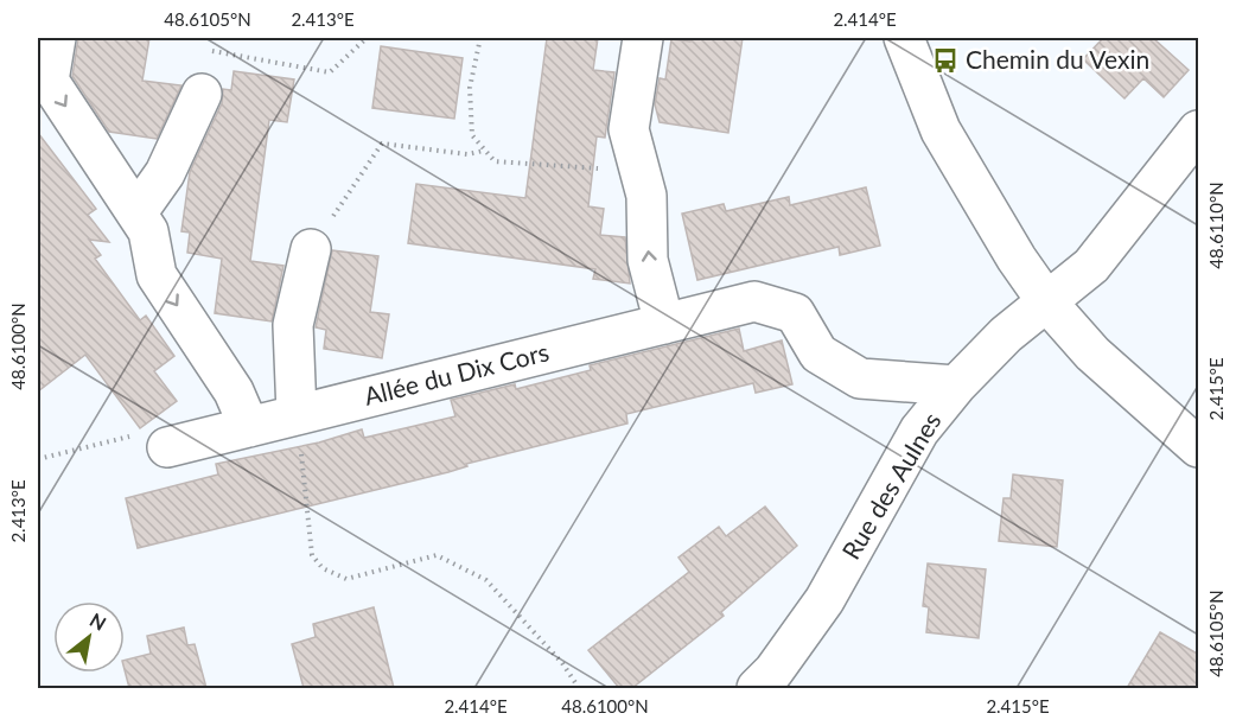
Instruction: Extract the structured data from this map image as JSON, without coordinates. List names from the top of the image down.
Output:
{
  "streets": {
    "street": ["Allée du Dix Cors", "Rue des Aulnes"]
  },
  "crossings": [
    ["Allée du Dix Cors", "Rue des Aulnes"]
  ],
  "places": {
    "bus stop": ["Chemin du Vexin"]
  },
  "north": "top right",
  "coordinates": [
    "48.6105°N",
    "2.413°E",
    "2.414°E",
    "48.6110°N",
    "48.6100°N",
    "2.415°E"
  ]
}
